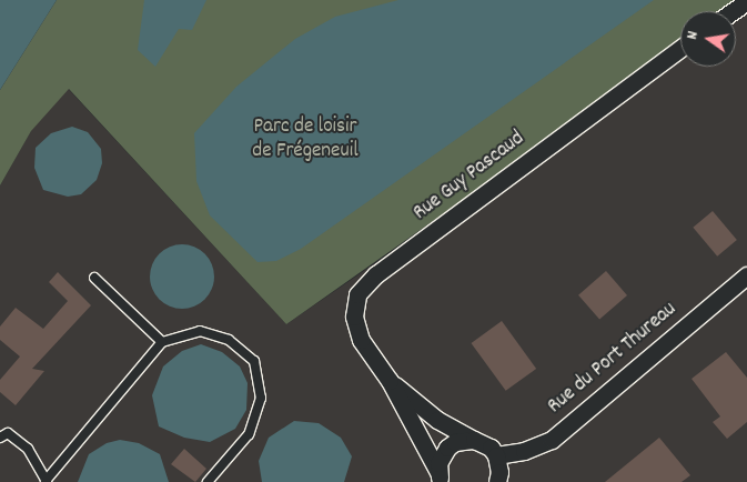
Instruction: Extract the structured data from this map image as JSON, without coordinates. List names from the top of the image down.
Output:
{
  "streets": {
    "street": ["Rue Guy Pascaud", "Rue du Port Thureau"]
  },
  "crossings": [
    ["Rue Guy Pascaud", "Rue du Port Thureau"]
  ],
  "parks": ["Parc de loisir de Frégeneuil"],
  "north": "left"
}
